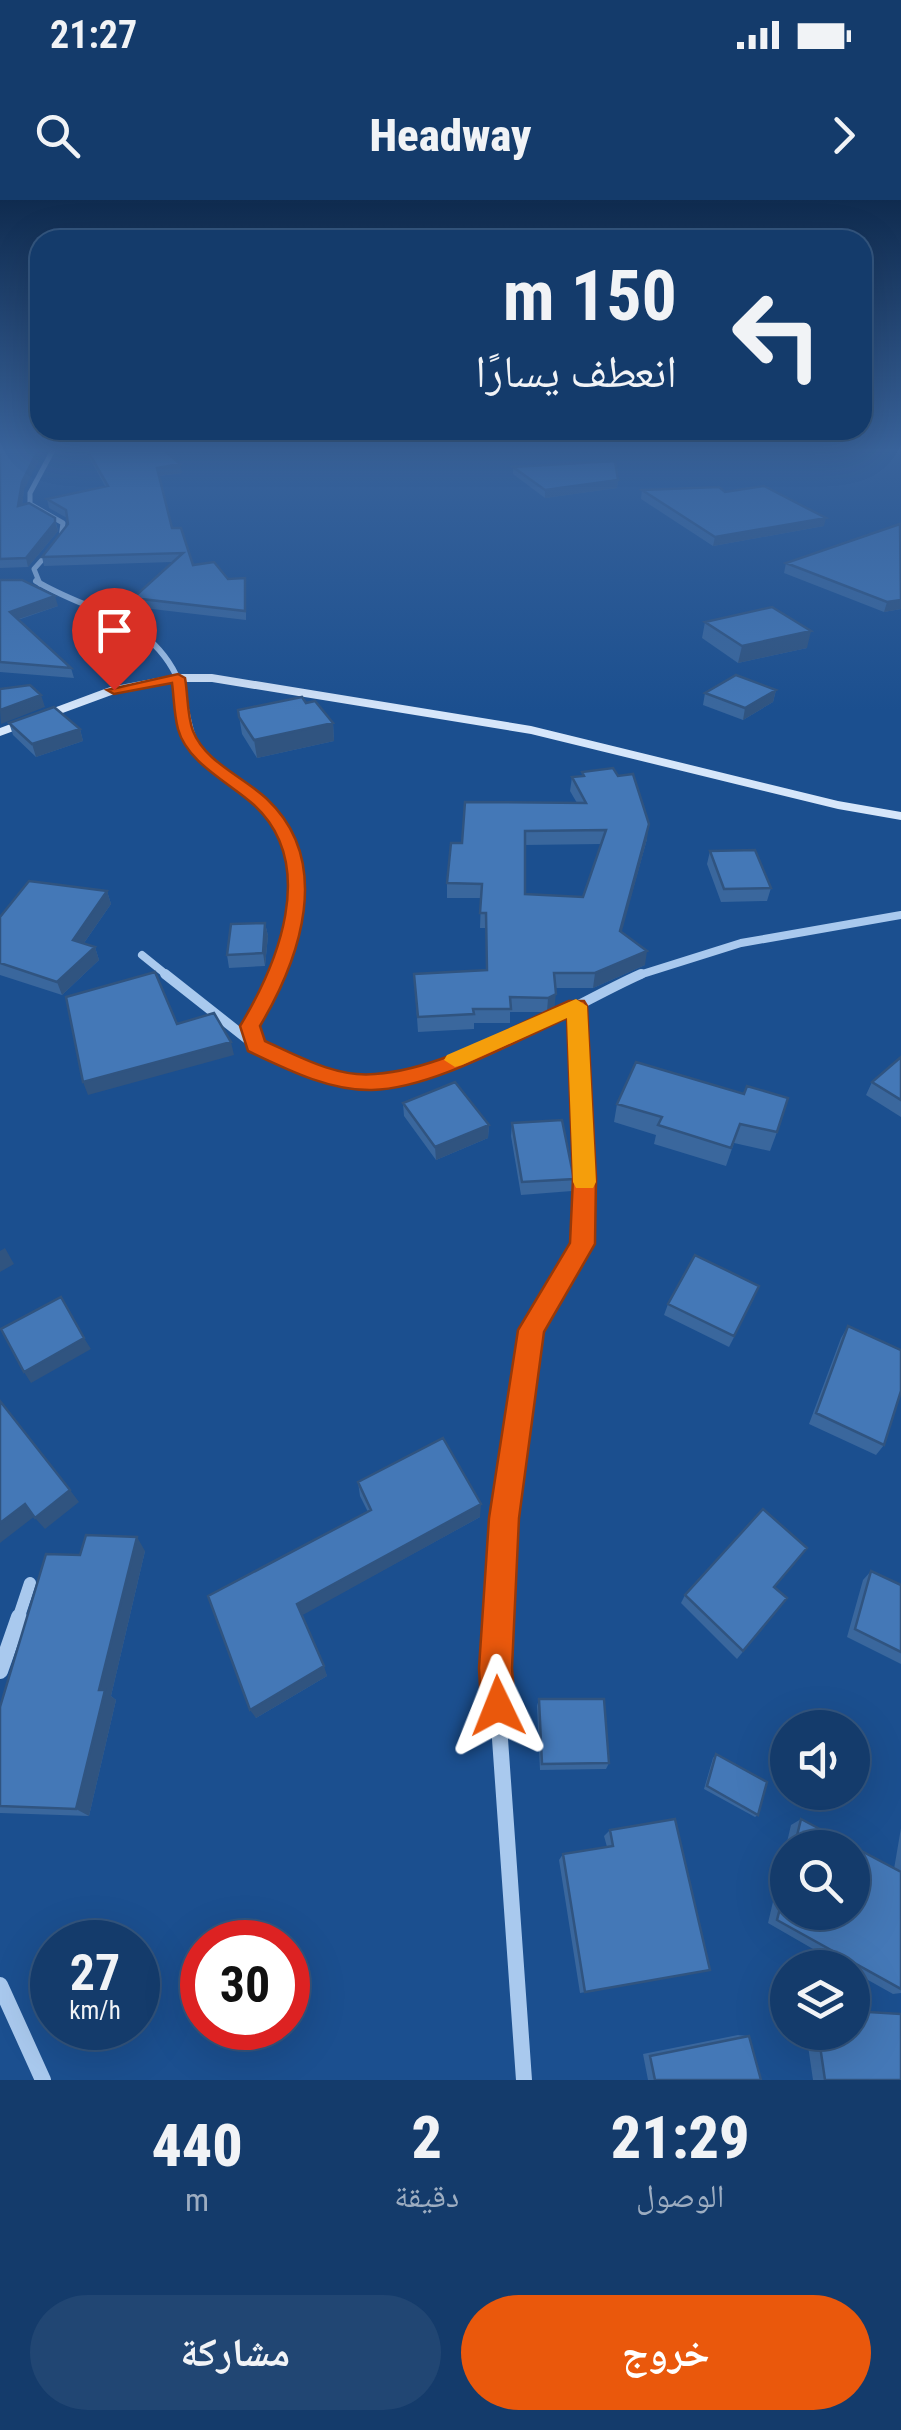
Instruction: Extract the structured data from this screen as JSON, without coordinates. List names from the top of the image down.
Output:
{
  "page": {
    "status": "21:27",
    "header": "Headway",
    "turn": ["150 m", "انعطف يسارًا"],
    "speed": "27 km/h",
    "limit": "30",
    "eta": [
      "21:29",
      "الوصول",
      "2",
      "دقيقة",
      "440",
      "m"
    ],
    "buttons": ["خروج", "مشاركة"]
  }
}
